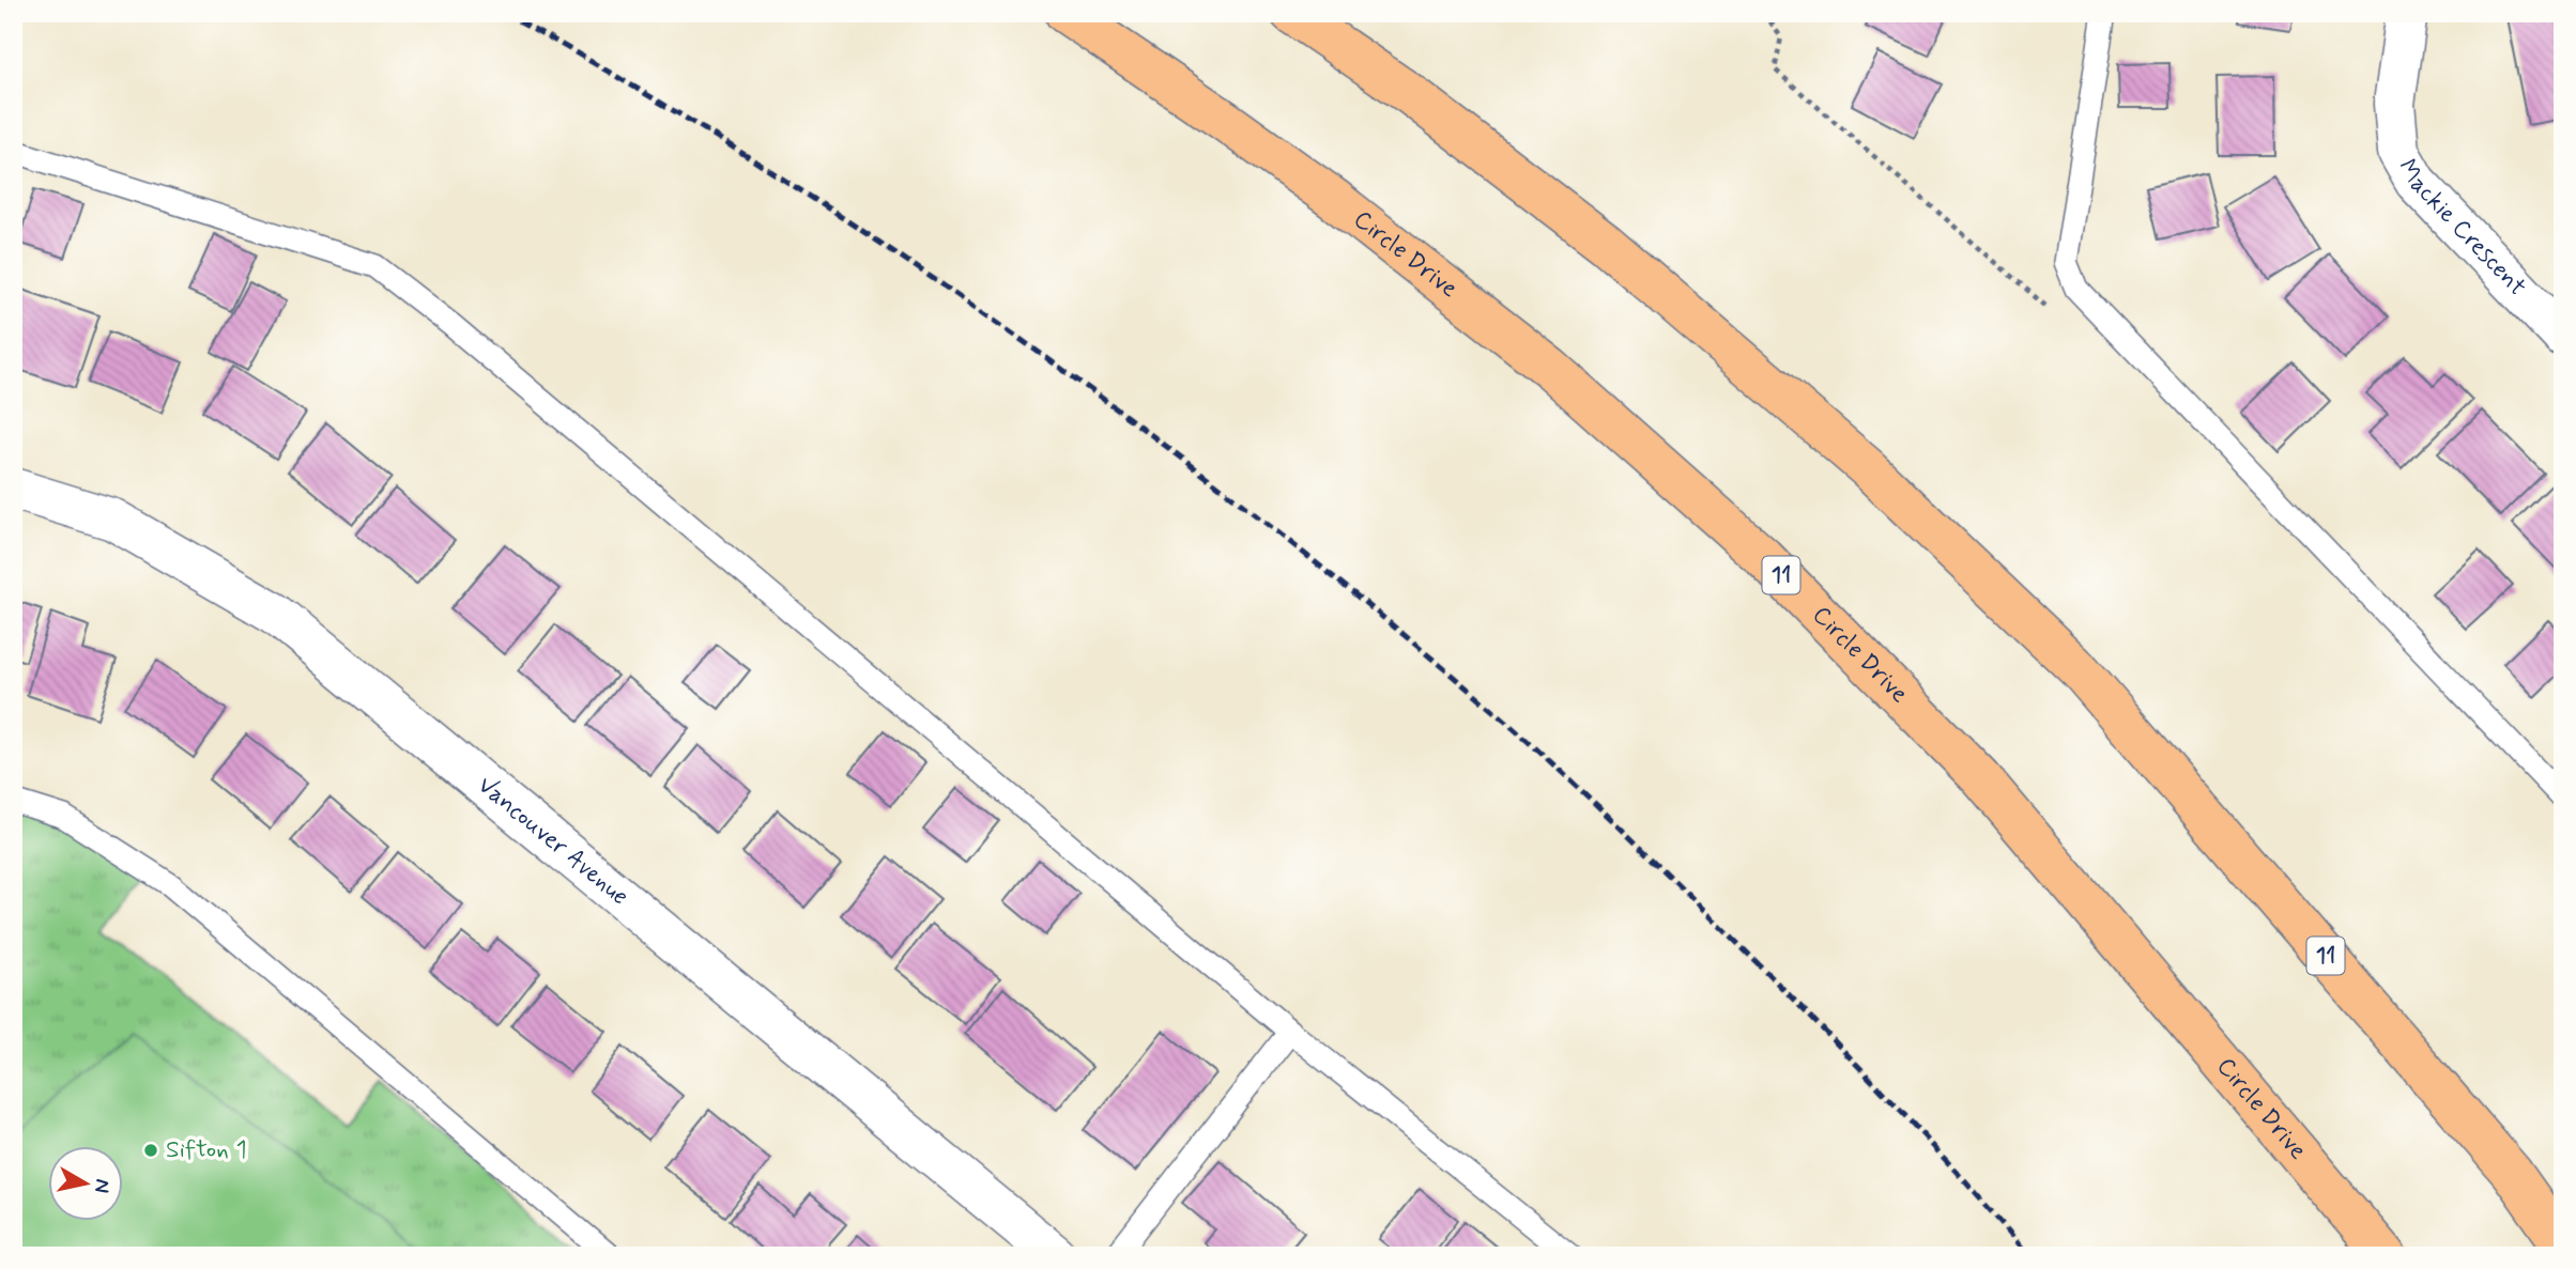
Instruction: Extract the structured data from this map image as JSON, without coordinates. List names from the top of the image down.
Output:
{
  "streets": {
    "highway": ["Circle Drive", "11"],
    "street": ["Mackie Crescent", "Vancouver Avenue"]
  },
  "places": ["Sifton 1"],
  "north": "right"
}
